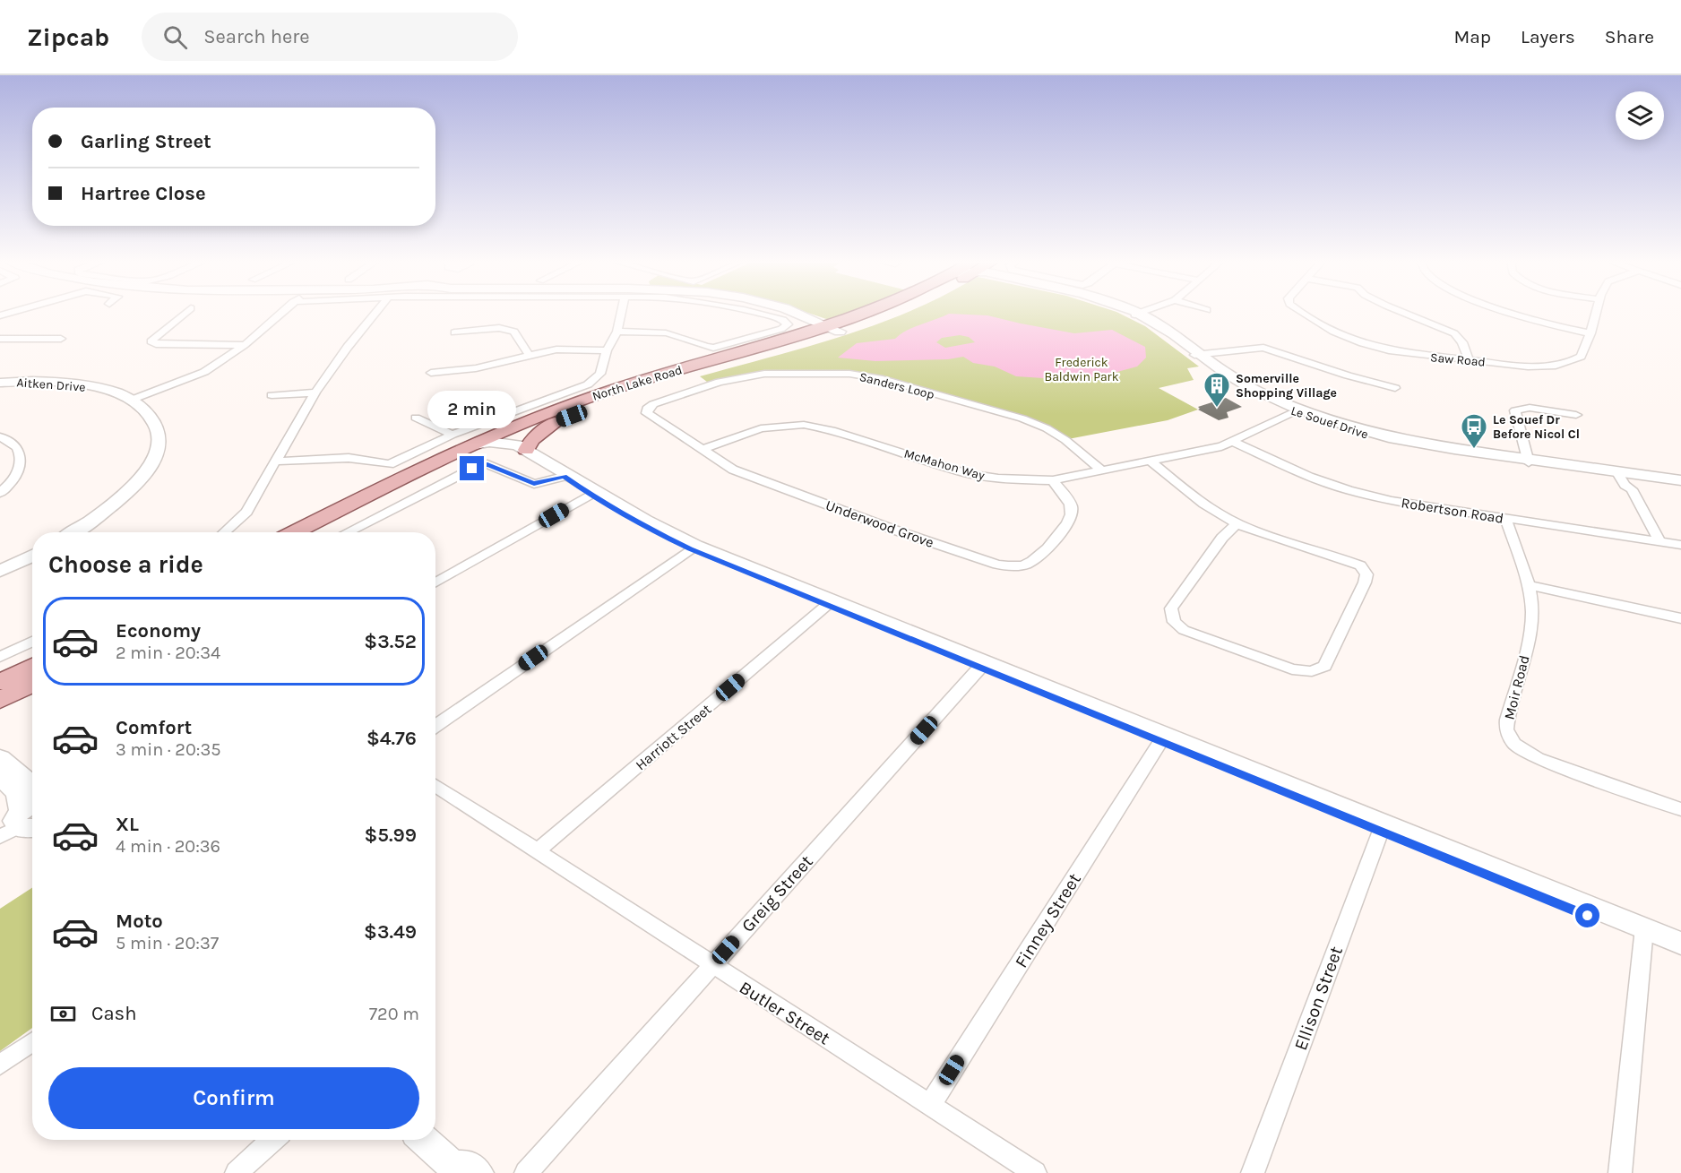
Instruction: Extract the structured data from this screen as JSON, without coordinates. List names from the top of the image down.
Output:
{
  "streets": {
    "main road": ["North Lake Road"],
    "street": [
      "Saw Road",
      "Aitken Drive",
      "Sanders Loop",
      "Le Souef Drive",
      "McMahon Way",
      "Robertson Road",
      "Underwood Grove",
      "Moir Road",
      "Harriott Street",
      "Greig Street",
      "Finney Street",
      "Ellison Street",
      "Butler Street"
    ]
  },
  "crossings": [
    ["Sanders Loop", "McMahon Way"],
    ["Sanders Loop", "Underwood Grove"],
    ["Le Souef Drive", "McMahon Way"],
    ["McMahon Way", "Robertson Road"],
    ["McMahon Way", "Underwood Grove"],
    ["Robertson Road", "Moir Road"],
    ["Harriott Street", "Butler Street"],
    ["Greig Street", "Butler Street"],
    ["Finney Street", "Butler Street"]
  ],
  "parks": ["Frederick Baldwin Park"],
  "places": {
    "building": ["Somerville Shopping Village"],
    "bus stop": ["Le Souef Dr Before Nicol Cl"]
  },
  "page": {
    "header": "Zipcab",
    "search": "Search here",
    "nav": ["Map", "Layers", "Share"],
    "banner": ["Garling Street", "Hartree Close"],
    "bubble": "2 min",
    "heading": "Choose a ride",
    "list": [
      {
        "name": "Economy",
        "note": "2 min · 20:34",
        "value": "$3.52"
      },
      {
        "name": "Comfort",
        "note": "3 min · 20:35",
        "value": "$4.76"
      },
      {
        "name": "XL",
        "note": "4 min · 20:36",
        "value": "$5.99"
      },
      {
        "name": "Moto",
        "note": "5 min · 20:37",
        "value": "$3.49"
      }
    ],
    "pay": ["Cash", "720 m"],
    "buttons": "Confirm"
  }
}
